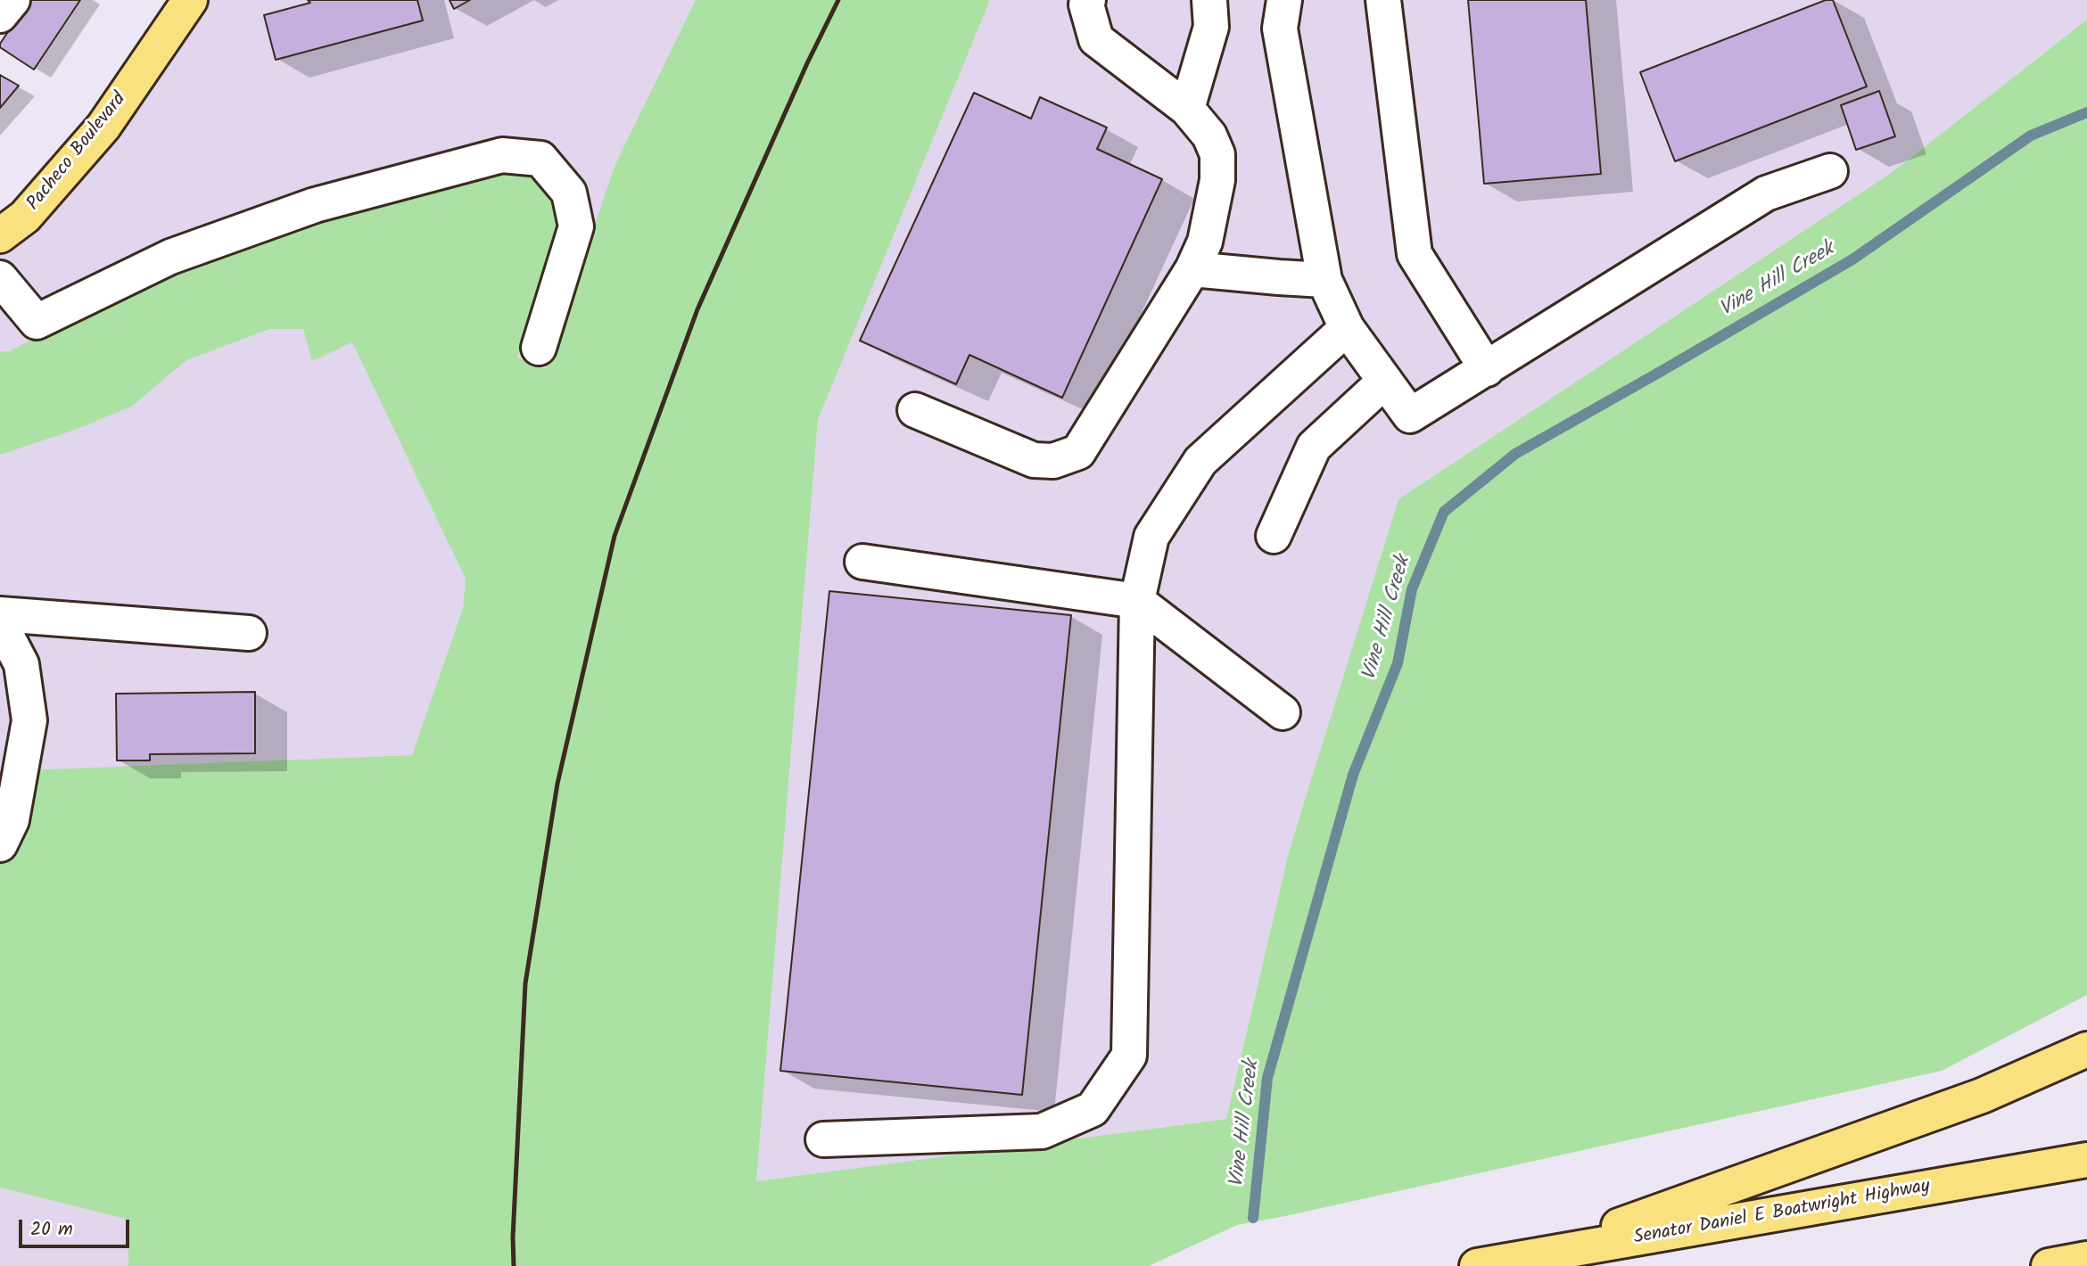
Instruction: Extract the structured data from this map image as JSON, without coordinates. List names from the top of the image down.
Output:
{
  "streets": {
    "main road": ["Pacheco Boulevard", "Senator Daniel E Boatwright Highway"]
  },
  "water": ["Vine Hill Creek"],
  "scale_bar": "20 m"
}
